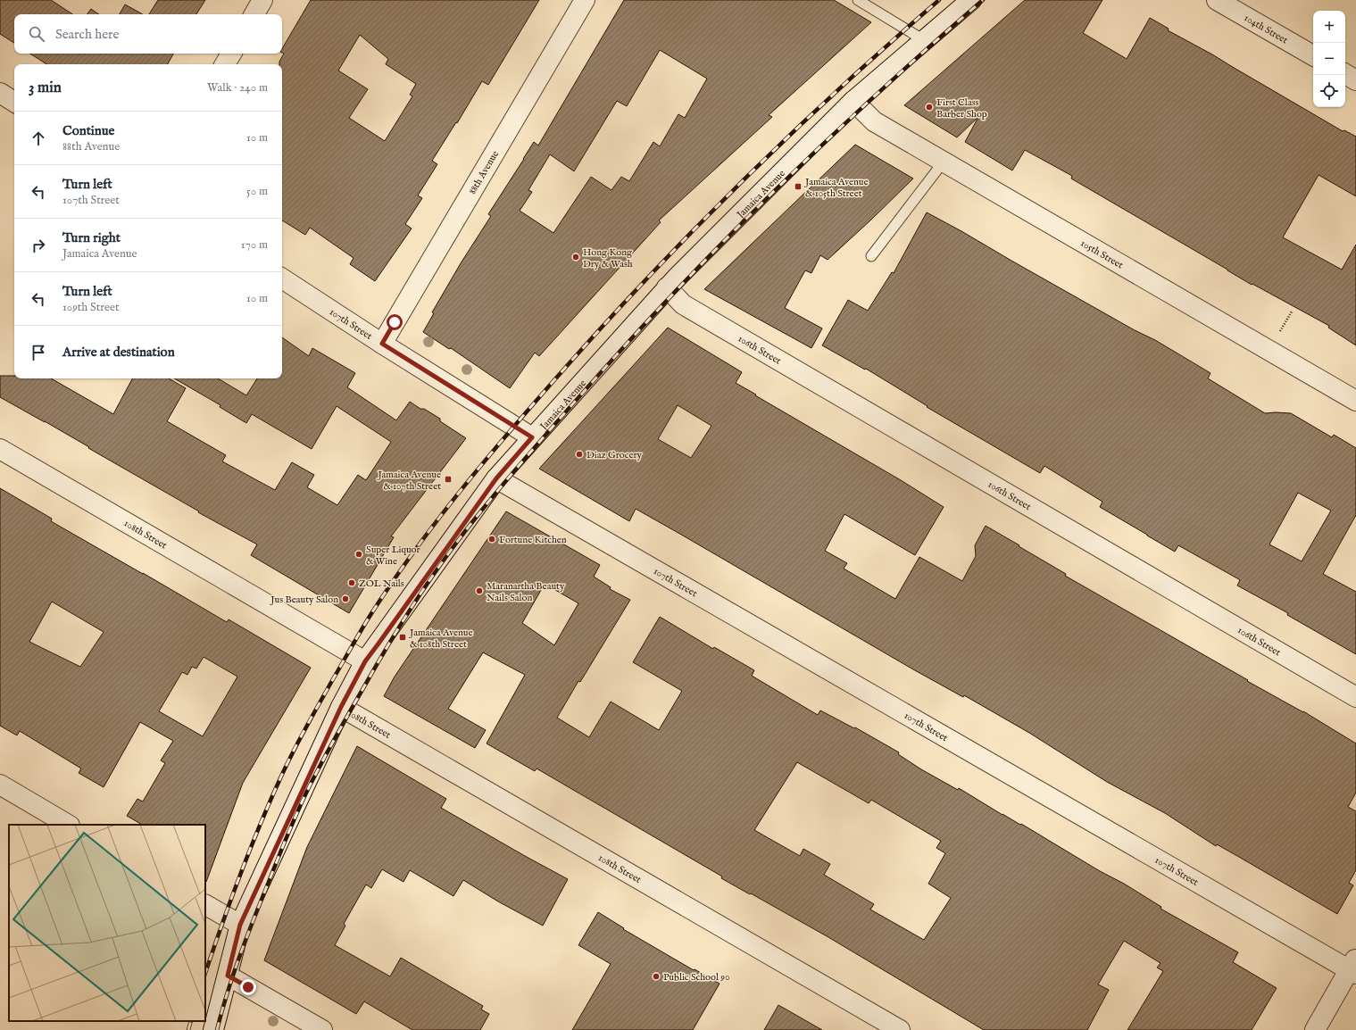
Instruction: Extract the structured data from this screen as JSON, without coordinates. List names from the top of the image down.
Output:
{
  "streets": {
    "street": [
      "104th Street",
      "88th Avenue",
      "Jamaica Avenue",
      "105th Street",
      "107th Street",
      "106th Street",
      "108th Street"
    ]
  },
  "crossings": [
    ["88th Avenue", "107th Street"],
    ["Jamaica Avenue", "105th Street"],
    ["Jamaica Avenue", "107th Street"],
    ["Jamaica Avenue", "106th Street"],
    ["Jamaica Avenue", "108th Street"]
  ],
  "places": {
    "other": [
      "First Class Barber Shop",
      "Hong Kong Dry & Wash",
      "Diaz Grocery",
      "Fortune Kitchen",
      "Super Liquor & Wine",
      "ZOL Nails",
      "Maranartha Beauty Nails Salon",
      "Jus Beauty Salon",
      "Public School 90"
    ],
    "transit": ["Jamaica Avenue & 105th Street", "Jamaica Avenue & 107th Street", "Jamaica Avenue & 108th Street"]
  },
  "page": {
    "map_buttons": ["+", "−"],
    "search": "Search here",
    "heading": ["3 min", "Walk · 240 m"],
    "list": [
      ["Continue", "88th Avenue", "10 m"],
      ["Turn left", "107th Street", "50 m"],
      ["Turn right", "Jamaica Avenue", "170 m"],
      ["Turn left", "109th Street", "10 m"],
      "Arrive at destination"
    ]
  }
}
